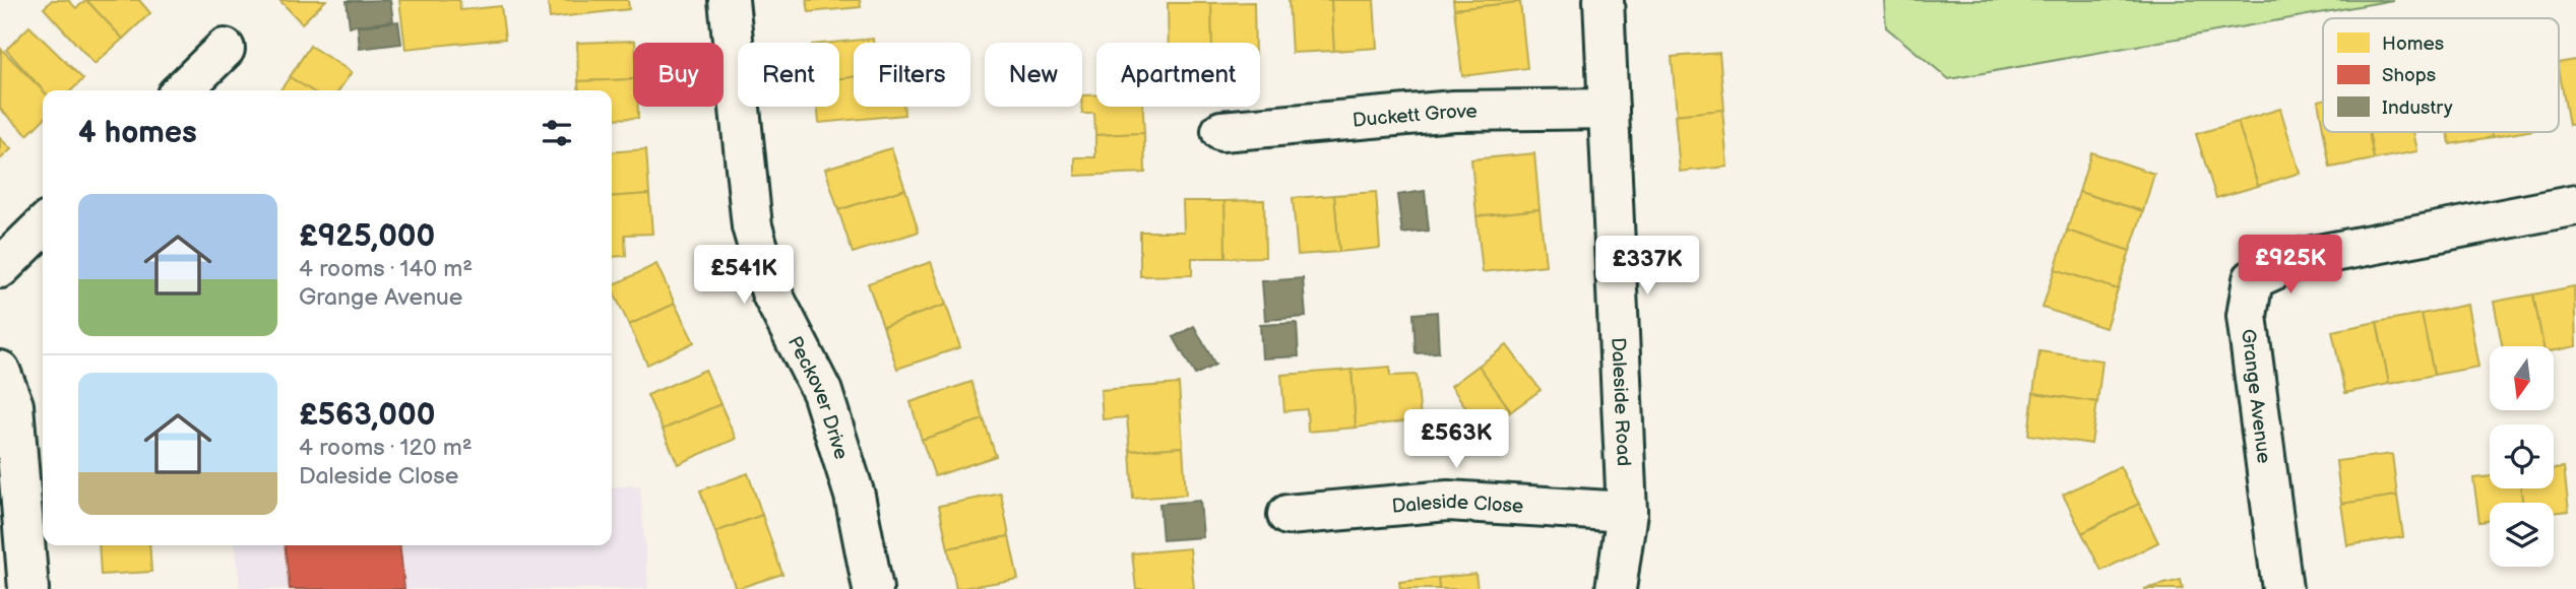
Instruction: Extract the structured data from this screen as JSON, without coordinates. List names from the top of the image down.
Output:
{
  "streets": {
    "street": [
      "Duckett Grove",
      "Grange Avenue",
      "Peckover Drive",
      "Daleside Road",
      "Daleside Close"
    ]
  },
  "crossings": [
    ["Duckett Grove", "Daleside Road"],
    ["Daleside Road", "Daleside Close"]
  ],
  "legend": ["Homes", "Shops", "Industry"],
  "north": "bottom",
  "page": {
    "chip": [
      "Buy",
      "Rent",
      "Filters",
      "New",
      "Apartment"
    ],
    "heading": "4 homes",
    "list": [
      {
        "name": "£925,000",
        "note": "4 rooms · 140 m² · Grange Avenue"
      },
      {
        "name": "£563,000",
        "note": "4 rooms · 120 m² · Daleside Close"
      }
    ],
    "price": [
      "£925K",
      "£337K",
      "£541K",
      "£563K"
    ]
  }
}
